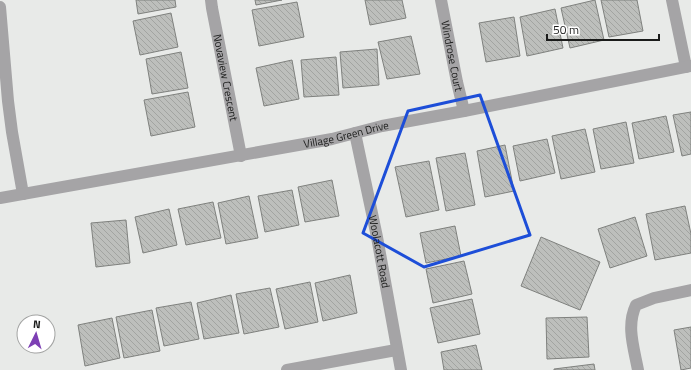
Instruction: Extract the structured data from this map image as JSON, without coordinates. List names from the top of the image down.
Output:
{
  "streets": {
    "street": [
      "Windrose Court",
      "Novaview Crescent",
      "Village Green Drive",
      "Woolacott Road"
    ]
  },
  "crossings": [
    ["Windrose Court", "Village Green Drive"],
    ["Novaview Crescent", "Village Green Drive"],
    ["Village Green Drive", "Woolacott Road"]
  ],
  "scale_bar": "50 m",
  "north": "top"
}
